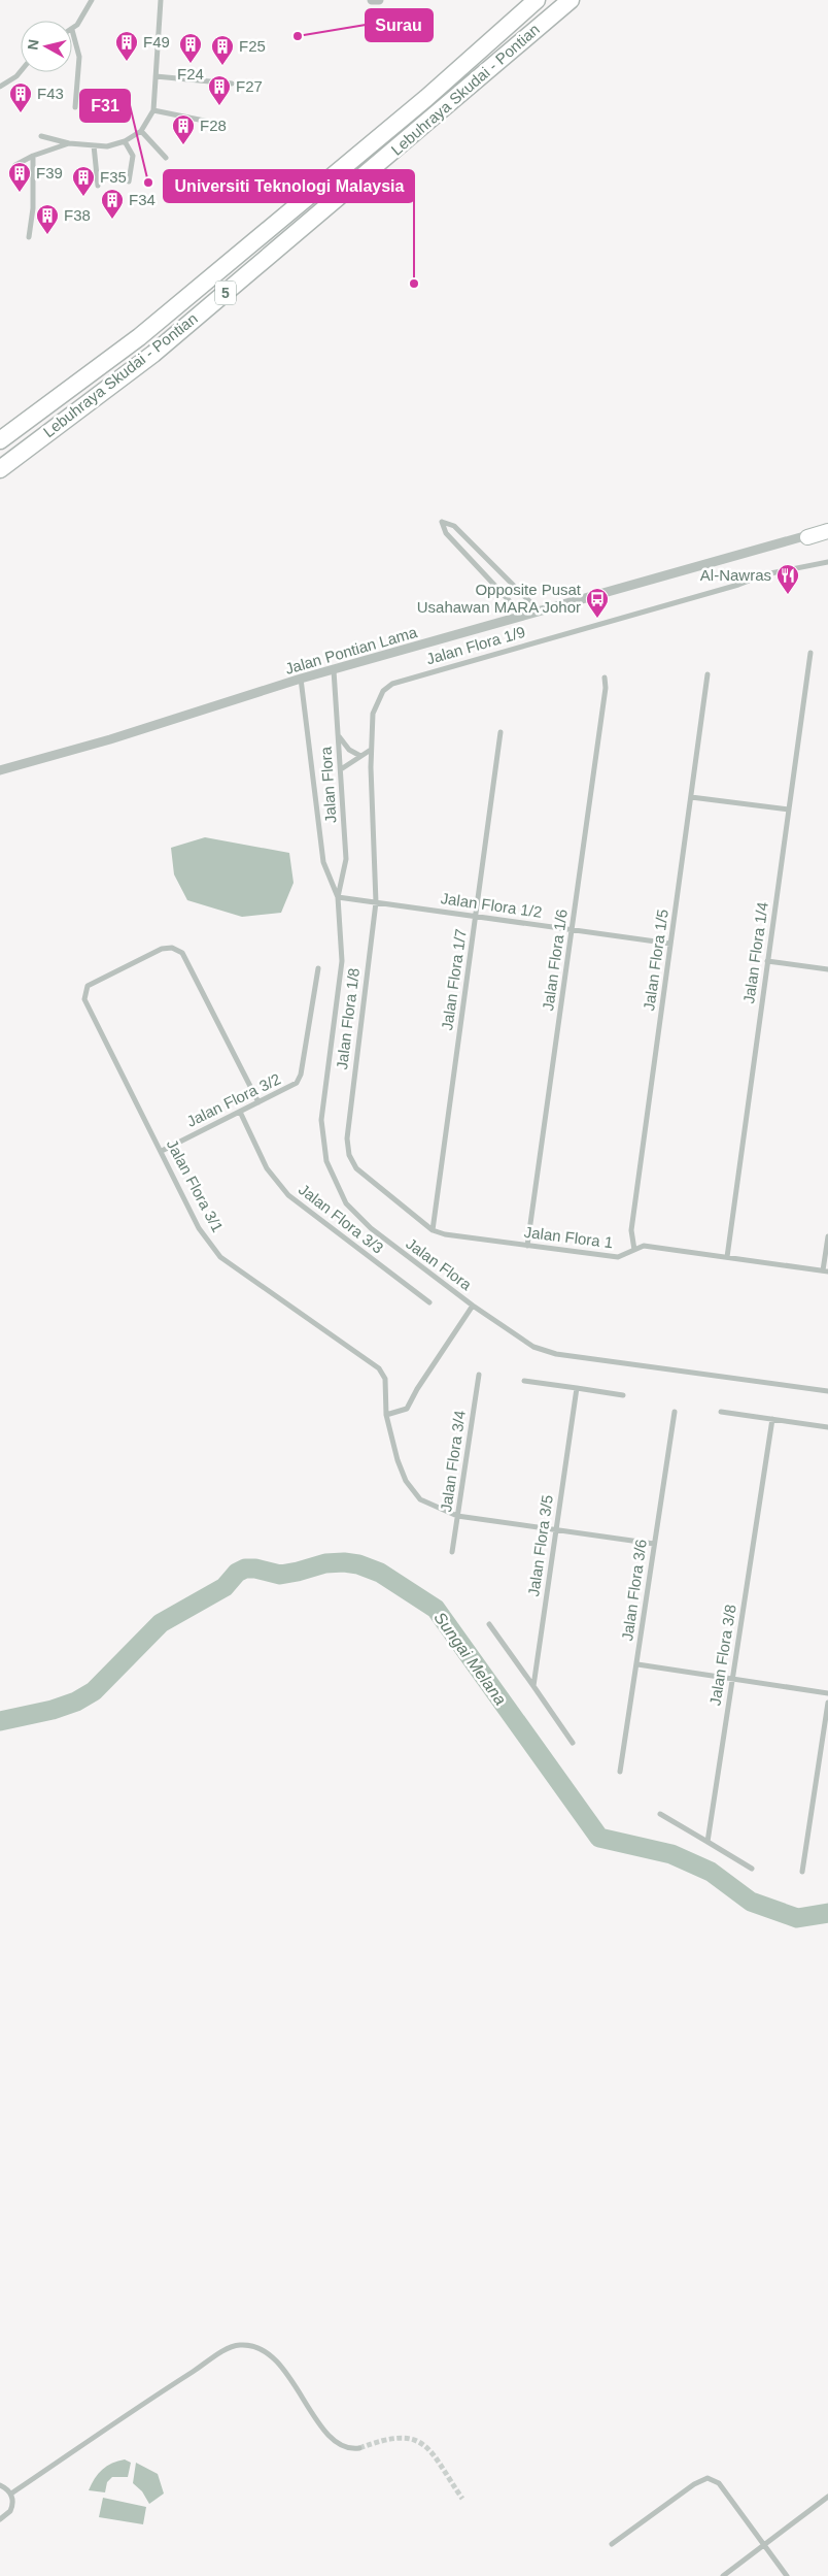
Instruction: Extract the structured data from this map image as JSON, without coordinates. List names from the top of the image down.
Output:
{
  "streets": {
    "highway": ["Lebuhraya Skudai - Pontian", "5"],
    "street": [
      "Jalan Flora 1/9",
      "Jalan Pontian Lama",
      "Jalan Flora",
      "Jalan Flora 1/2",
      "Jalan Flora 1/4",
      "Jalan Flora 1/6",
      "Jalan Flora 1/5",
      "Jalan Flora 1/7",
      "Jalan Flora 1/8",
      "Jalan Flora 3/2",
      "Jalan Flora 3/1",
      "Jalan Flora 3/3",
      "Jalan Flora 1",
      "Jalan Flora 3/4",
      "Jalan Flora 3/5",
      "Jalan Flora 3/6",
      "Jalan Flora 3/8"
    ]
  },
  "crossings": [
    ["Jalan Flora 1/9", "Jalan Flora 1/2"],
    ["Jalan Flora 1/9", "Jalan Flora 1/8"],
    ["Jalan Pontian Lama", "Jalan Flora"],
    ["Jalan Flora", "Jalan Flora 1/2"],
    ["Jalan Flora 1/2", "Jalan Flora 1/6"],
    ["Jalan Flora 1/2", "Jalan Flora 1/5"],
    ["Jalan Flora 1/2", "Jalan Flora 1/7"],
    ["Jalan Flora 1/2", "Jalan Flora 1/8"],
    ["Jalan Flora 1/4", "Jalan Flora 1"],
    ["Jalan Flora 1/6", "Jalan Flora 1"],
    ["Jalan Flora 1/5", "Jalan Flora 1"],
    ["Jalan Flora 1/7", "Jalan Flora 1"],
    ["Jalan Flora 1/8", "Jalan Flora 1"],
    ["Jalan Flora 3/2", "Jalan Flora 3/1"],
    ["Jalan Flora 3/2", "Jalan Flora 3/3"],
    ["Jalan Flora 3/1", "Jalan Flora 3/4"],
    ["Jalan Flora 3/1", "Jalan Flora 3/5"],
    ["Jalan Flora 3/1", "Jalan Flora 3/6"]
  ],
  "water": ["Sungai Melana"],
  "places": {
    "other": ["Surau", "F31", "Universiti Teknologi Malaysia"],
    "building": [
      "F49",
      "F24",
      "F25",
      "F27",
      "F43",
      "F28",
      "F39",
      "F35",
      "F34",
      "F38"
    ],
    "restaurant": ["Al-Nawras"],
    "bus stop": ["Opposite Pusat Usahawan MARA Johor"]
  },
  "north": "left"
}
